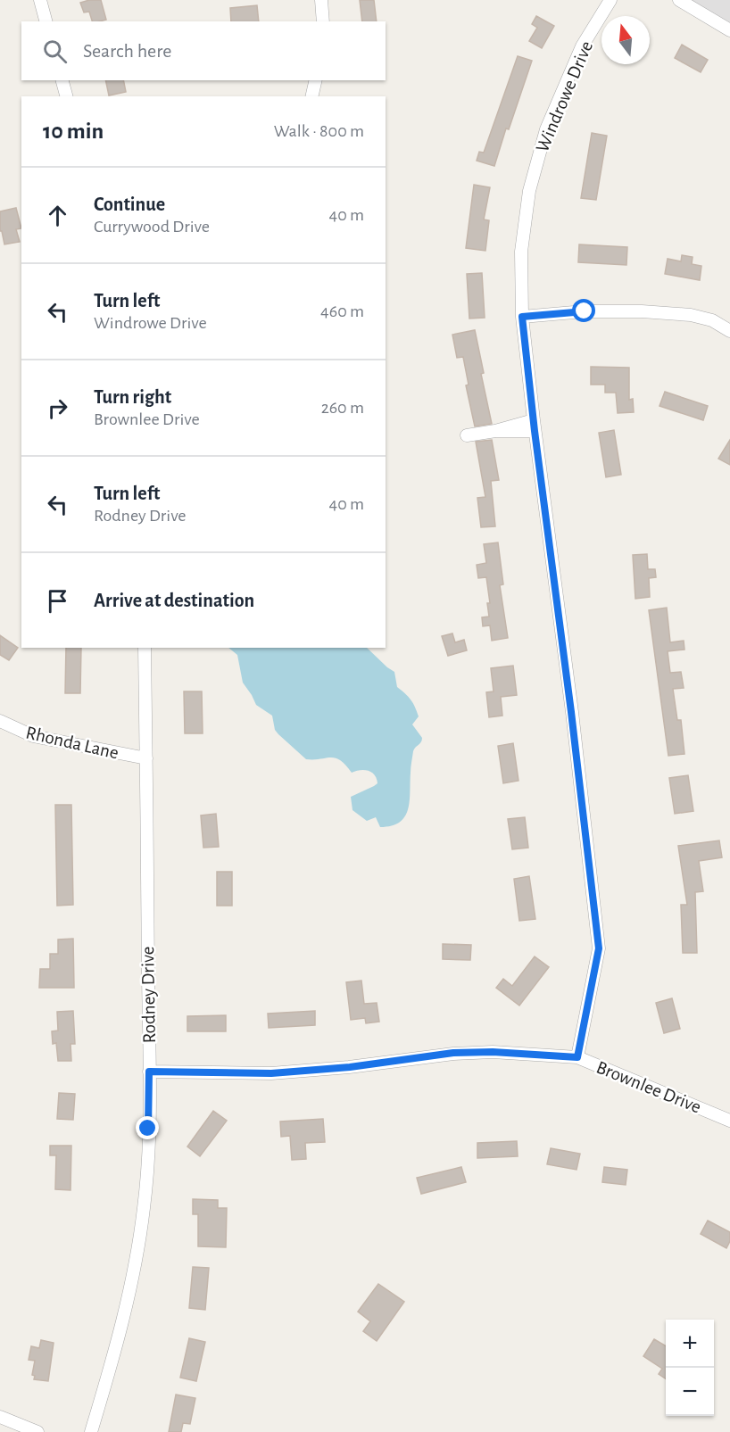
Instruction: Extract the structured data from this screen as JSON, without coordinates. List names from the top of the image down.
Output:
{
  "streets": {
    "street": [
      "Windrowe Drive",
      "Rhonda Lane",
      "Rodney Drive",
      "Brownlee Drive"
    ]
  },
  "crossings": [
    ["Windrowe Drive", "Brownlee Drive"],
    ["Rhonda Lane", "Rodney Drive"],
    ["Rodney Drive", "Brownlee Drive"]
  ],
  "north": "top",
  "page": {
    "search": "Search here",
    "heading": ["10 min", "Walk · 800 m"],
    "list": [
      ["Continue", "Currywood Drive", "40 m"],
      ["Turn left", "Windrowe Drive", "460 m"],
      ["Turn right", "Brownlee Drive", "260 m"],
      ["Turn left", "Rodney Drive", "40 m"],
      "Arrive at destination"
    ],
    "map_buttons": ["+", "−"]
  }
}
